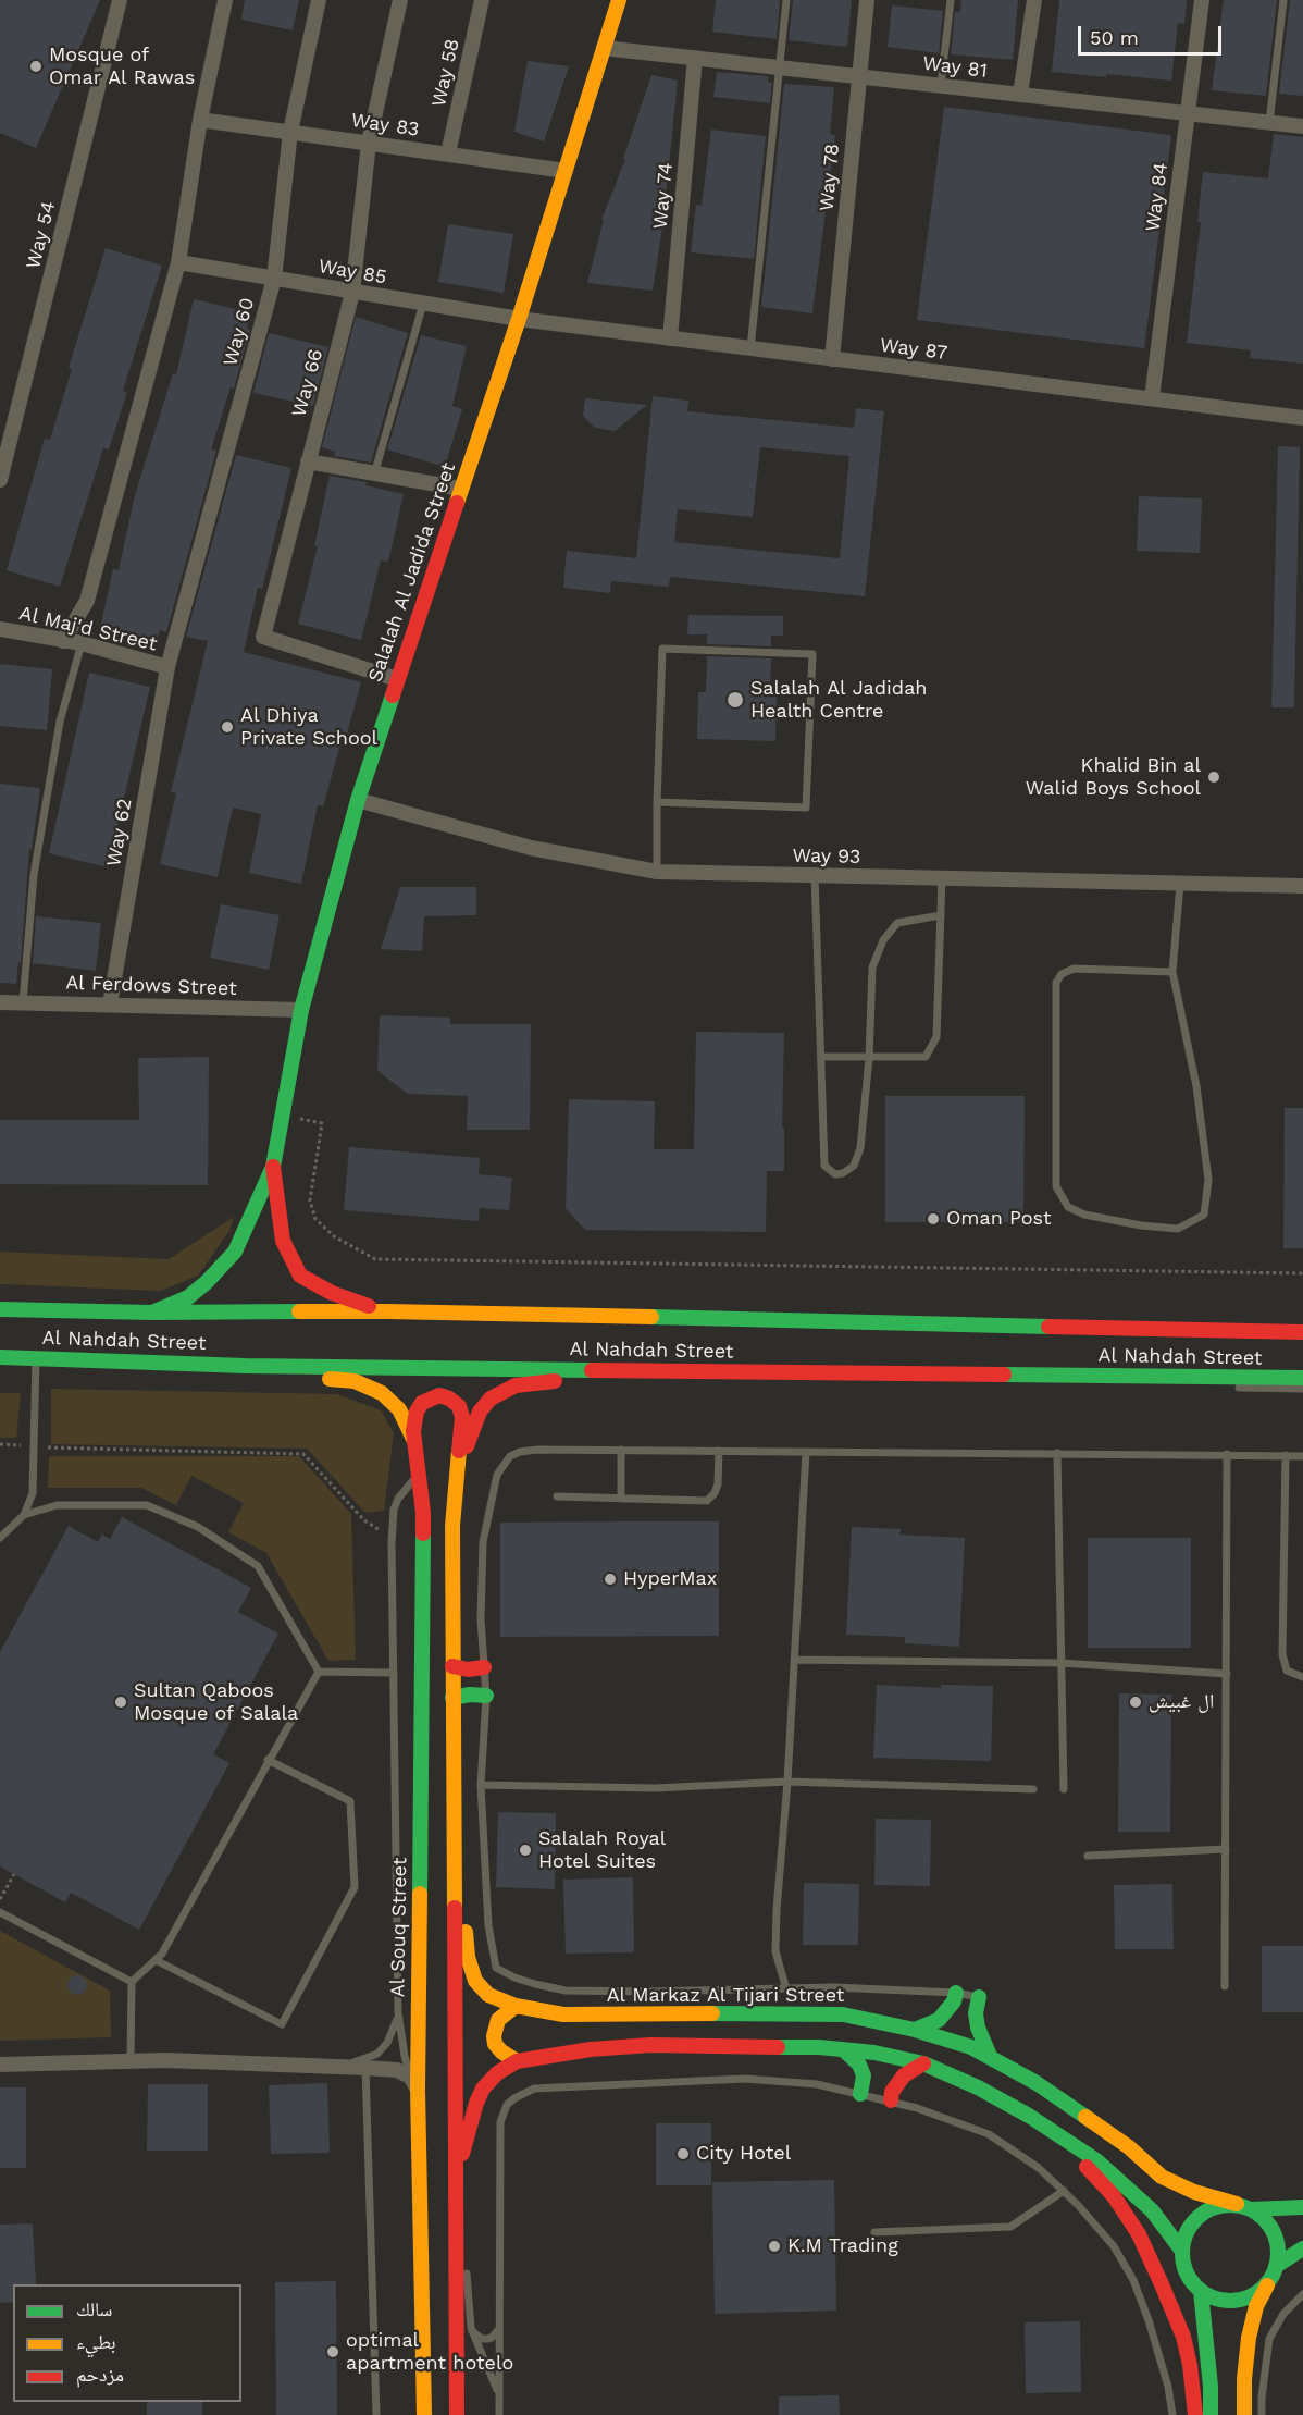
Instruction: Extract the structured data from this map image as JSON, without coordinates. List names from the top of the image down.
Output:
{
  "streets": {
    "street": [
      "Way 81",
      "Way 58",
      "Way 83",
      "Way 78",
      "Way 74",
      "Way 84",
      "Way 54",
      "Way 85",
      "Way 60",
      "Way 87",
      "Way 66",
      "Salalah Al Jadida Street",
      "Al Maj'd Street",
      "Way 62",
      "Way 93",
      "Al Ferdows Street",
      "Al Nahdah Street",
      "Al Souq Street",
      "Al Markaz Al Tijari Street"
    ]
  },
  "crossings": [
    ["Way 81", "Way 78"],
    ["Way 81", "Way 74"],
    ["Way 81", "Way 84"],
    ["Way 81", "Salalah Al Jadida Street"],
    ["Way 58", "Way 83"],
    ["Way 83", "Way 60"],
    ["Way 83", "Way 66"],
    ["Way 83", "Salalah Al Jadida Street"],
    ["Way 78", "Way 87"],
    ["Way 74", "Way 87"],
    ["Way 84", "Way 87"],
    ["Way 85", "Way 60"],
    ["Way 85", "Way 87"],
    ["Way 85", "Way 66"],
    ["Way 85", "Salalah Al Jadida Street"],
    ["Way 60", "Al Maj'd Street"],
    ["Way 60", "Way 62"],
    ["Way 87", "Salalah Al Jadida Street"],
    ["Way 66", "Salalah Al Jadida Street"],
    ["Salalah Al Jadida Street", "Way 93"],
    ["Salalah Al Jadida Street", "Al Ferdows Street"],
    ["Salalah Al Jadida Street", "Al Nahdah Street"],
    ["Al Maj'd Street", "Way 62"],
    ["Way 62", "Al Ferdows Street"]
  ],
  "places": [
    "Mosque of Omar Al Rawas",
    "Salalah Al Jadidah Health Centre",
    "Al Dhiya Private School",
    "Khalid Bin al Walid Boys School",
    "Oman Post",
    "HyperMax",
    "Sultan Qaboos Mosque of Salala",
    "ال غبيش",
    "Salalah Royal Hotel Suites",
    "City Hotel",
    "K.M Trading",
    "optimal apartment hotelo"
  ],
  "legend": ["سالك", "بطيء", "مزدحم"],
  "scale_bar": "50 m"
}
